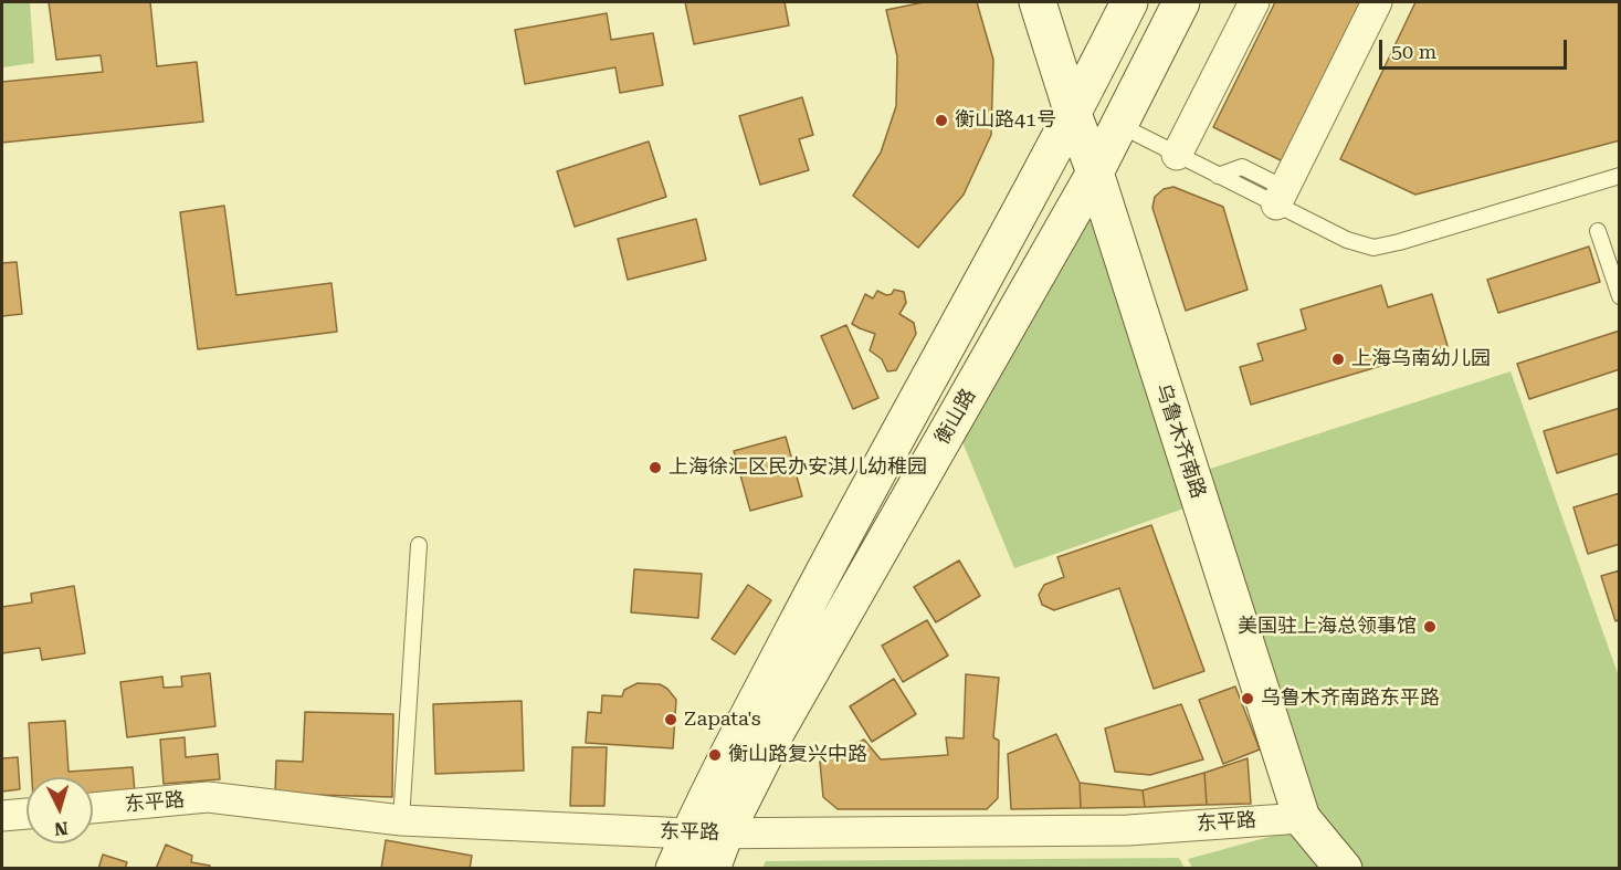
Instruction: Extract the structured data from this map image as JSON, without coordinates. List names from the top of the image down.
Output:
{
  "streets": {
    "main road": ["衡山路", "乌鲁木齐南路"],
    "street": ["东平路"]
  },
  "crossings": [
    ["衡山路", "乌鲁木齐南路"],
    ["衡山路", "东平路"],
    ["乌鲁木齐南路", "东平路"]
  ],
  "places": [
    "衡山路41号",
    "上海乌南幼儿园",
    "上海徐汇区民办安淇儿幼稚园",
    "美国驻上海总领事馆",
    "乌鲁木齐南路东平路",
    "Zapata's",
    "衡山路复兴中路"
  ],
  "scale_bar": "50 m",
  "north": "bottom"
}
